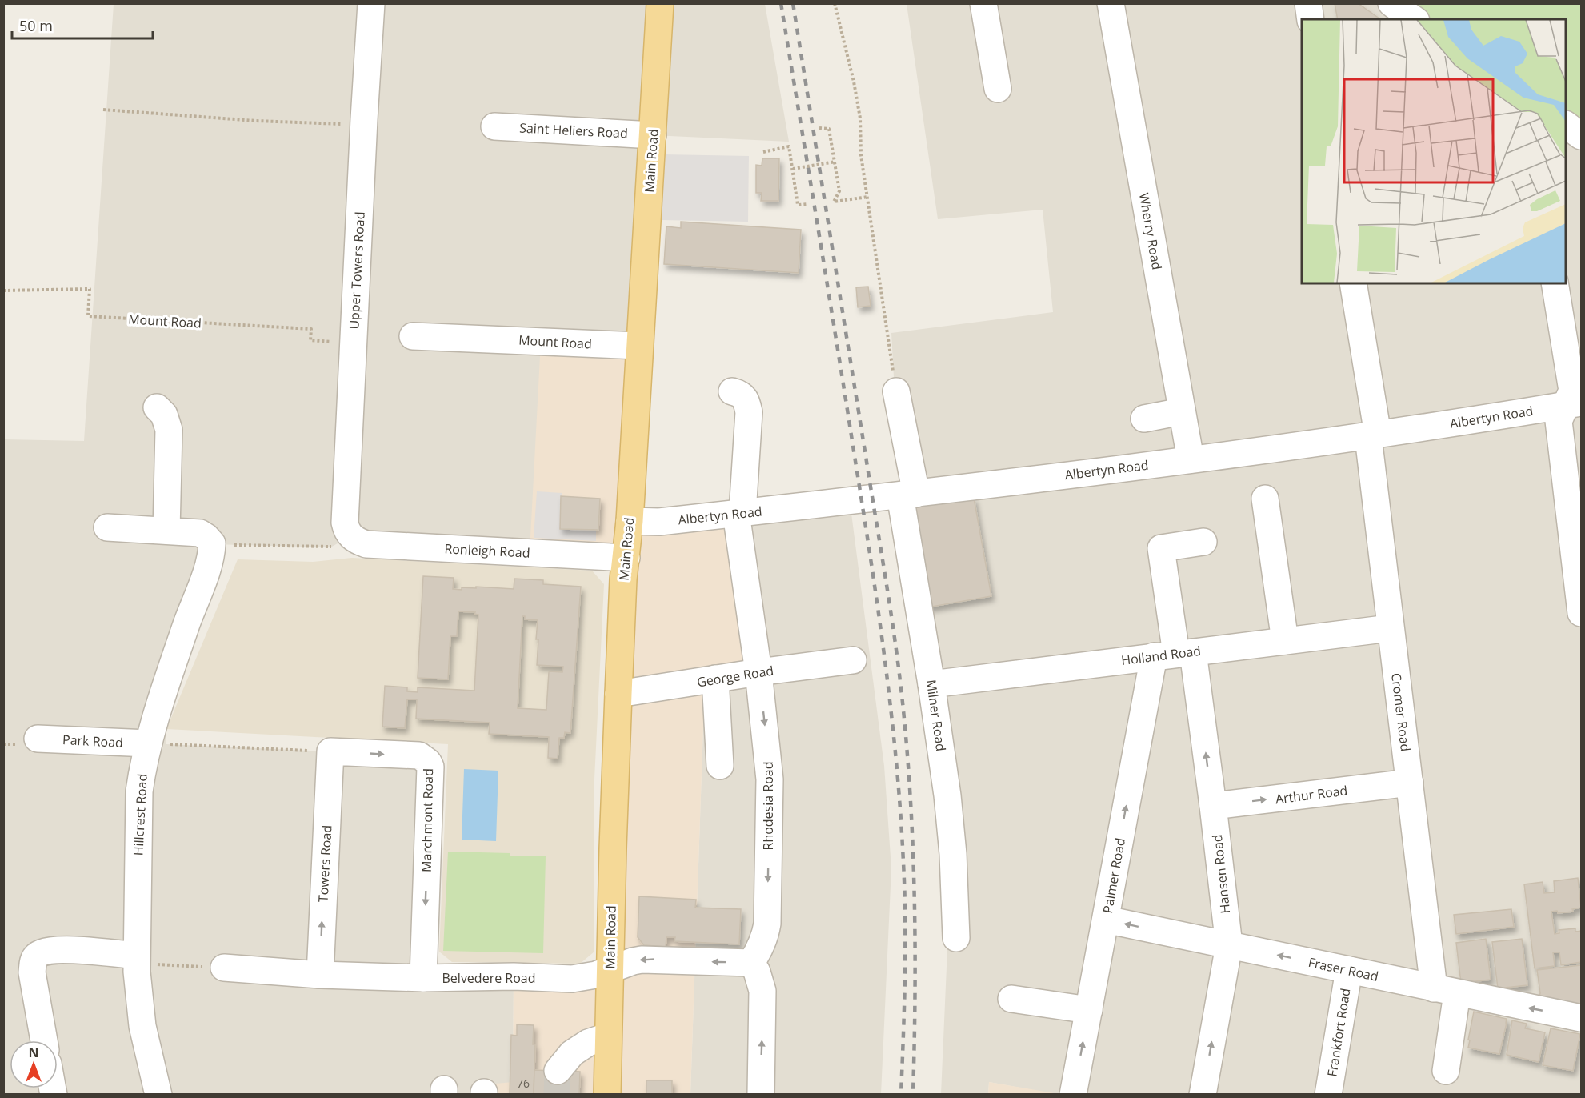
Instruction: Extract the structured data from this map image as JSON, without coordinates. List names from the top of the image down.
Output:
{
  "streets": {
    "main road": ["Main Road"],
    "street": [
      "Saint Heliers Road",
      "Wherry Road",
      "Upper Towers Road",
      "Mount Road",
      "Albertyn Road",
      "Ronleigh Road",
      "Holland Road",
      "George Road",
      "Cromer Road",
      "Milner Road",
      "Park Road",
      "Arthur Road",
      "Rhodesia Road",
      "Hillcrest Road",
      "Marchmont Road",
      "Towers Road",
      "Hansen Road",
      "Palmer Road",
      "Fraser Road",
      "Belvedere Road",
      "Frankfort Road"
    ]
  },
  "crossings": [
    ["Saint Heliers Road", "Main Road"],
    ["Main Road", "Mount Road"],
    ["Main Road", "Albertyn Road"],
    ["Main Road", "Ronleigh Road"],
    ["Main Road", "George Road"],
    ["Main Road", "Belvedere Road"],
    ["Wherry Road", "Albertyn Road"],
    ["Upper Towers Road", "Ronleigh Road"],
    ["Albertyn Road", "Cromer Road"],
    ["Albertyn Road", "Milner Road"],
    ["Albertyn Road", "Rhodesia Road"],
    ["Holland Road", "Cromer Road"],
    ["Holland Road", "Milner Road"],
    ["Holland Road", "Hansen Road"],
    ["Holland Road", "Palmer Road"],
    ["George Road", "Rhodesia Road"],
    ["Cromer Road", "Arthur Road"],
    ["Cromer Road", "Fraser Road"],
    ["Park Road", "Hillcrest Road"],
    ["Arthur Road", "Hansen Road"],
    ["Rhodesia Road", "Belvedere Road"],
    ["Marchmont Road", "Towers Road"],
    ["Marchmont Road", "Belvedere Road"],
    ["Towers Road", "Belvedere Road"],
    ["Hansen Road", "Palmer Road"],
    ["Hansen Road", "Fraser Road"],
    ["Palmer Road", "Fraser Road"],
    ["Fraser Road", "Frankfort Road"]
  ],
  "one_way": [
    "Arthur Road",
    "Rhodesia Road",
    "Towers Road",
    "Hansen Road",
    "Palmer Road",
    "Fraser Road"
  ],
  "house_numbers": ["76"],
  "scale_bar": "50 m",
  "north": "top"
}
